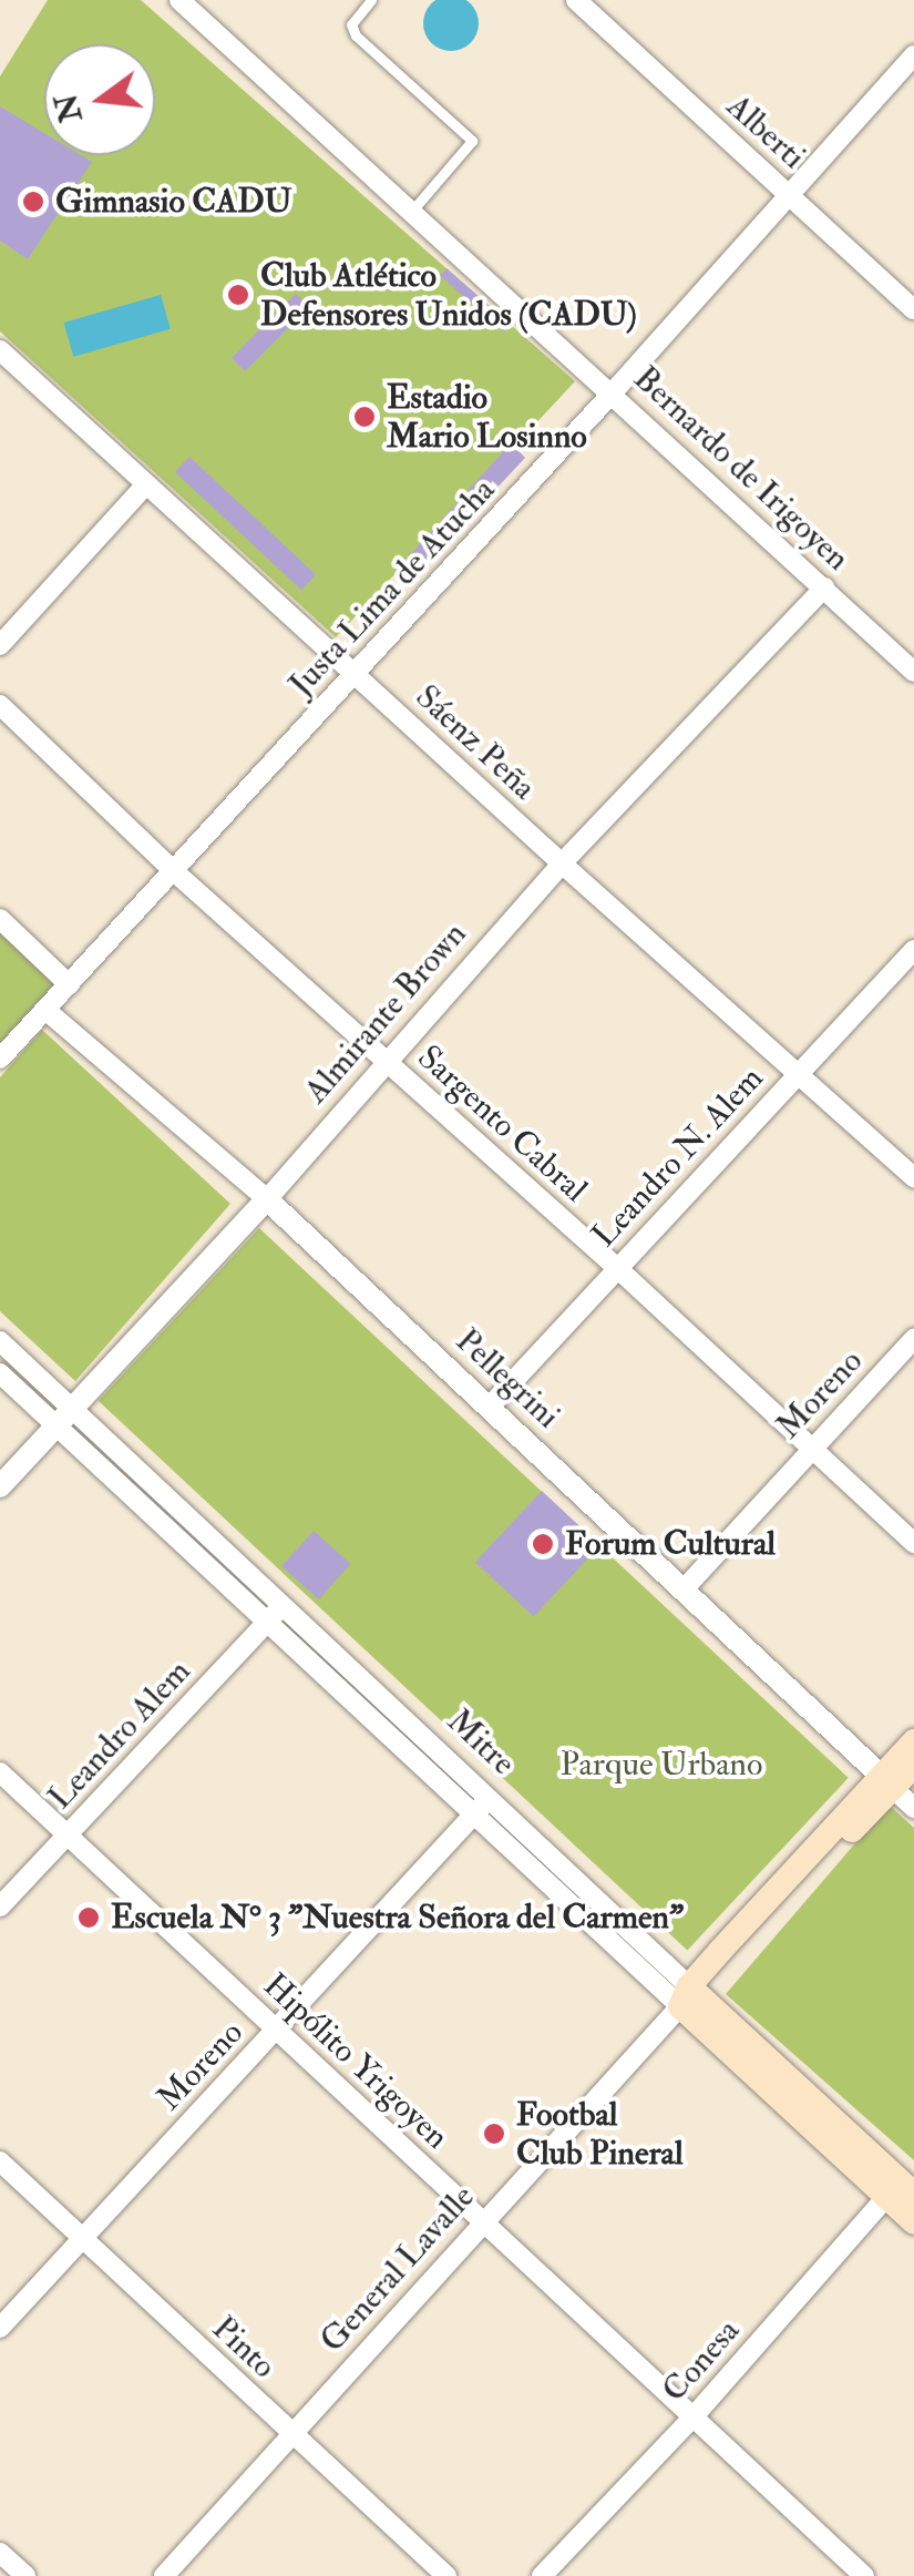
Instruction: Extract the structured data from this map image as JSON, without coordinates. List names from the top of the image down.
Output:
{
  "streets": {
    "main road": ["Mitre", "General Lavalle"],
    "street": [
      "Alberti",
      "Bernardo de Irigoyen",
      "Justa Lima de Atucha",
      "Sáenz Peña",
      "Almirante Brown",
      "Sargento Cabral",
      "Leandro N. Alem",
      "Pellegrini",
      "Moreno",
      "Leandro Alem",
      "Hipólito Yrigoyen",
      "Pinto",
      "Conesa"
    ]
  },
  "crossings": [
    ["Alberti", "Justa Lima de Atucha"],
    ["Bernardo de Irigoyen", "Justa Lima de Atucha"],
    ["Bernardo de Irigoyen", "Almirante Brown"],
    ["Justa Lima de Atucha", "Sáenz Peña"],
    ["Justa Lima de Atucha", "Sargento Cabral"],
    ["Justa Lima de Atucha", "Pellegrini"],
    ["Sáenz Peña", "Almirante Brown"],
    ["Sáenz Peña", "Leandro N. Alem"],
    ["Almirante Brown", "Sargento Cabral"],
    ["Almirante Brown", "Pellegrini"],
    ["Almirante Brown", "Mitre"],
    ["Sargento Cabral", "Leandro N. Alem"],
    ["Sargento Cabral", "Moreno"],
    ["Leandro N. Alem", "Pellegrini"],
    ["Pellegrini", "Moreno"],
    ["Pellegrini", "General Lavalle"],
    ["Moreno", "Mitre"],
    ["Moreno", "Hipólito Yrigoyen"],
    ["Moreno", "Pinto"],
    ["Leandro Alem", "Mitre"],
    ["Leandro Alem", "Hipólito Yrigoyen"],
    ["Mitre", "General Lavalle"],
    ["Mitre", "Conesa"],
    ["Hipólito Yrigoyen", "General Lavalle"],
    ["Hipólito Yrigoyen", "Conesa"],
    ["General Lavalle", "Pinto"]
  ],
  "parks": ["Parque Urbano"],
  "places": [
    "Gimnasio CADU",
    "Club Atlético Defensores Unidos (CADU)",
    "Estadio Mario Losinno",
    "Forum Cultural",
    "Escuela N° 3 \"Nuestra Señora del Carmen\"",
    "Footbal Club Pineral"
  ],
  "north": "left"
}
